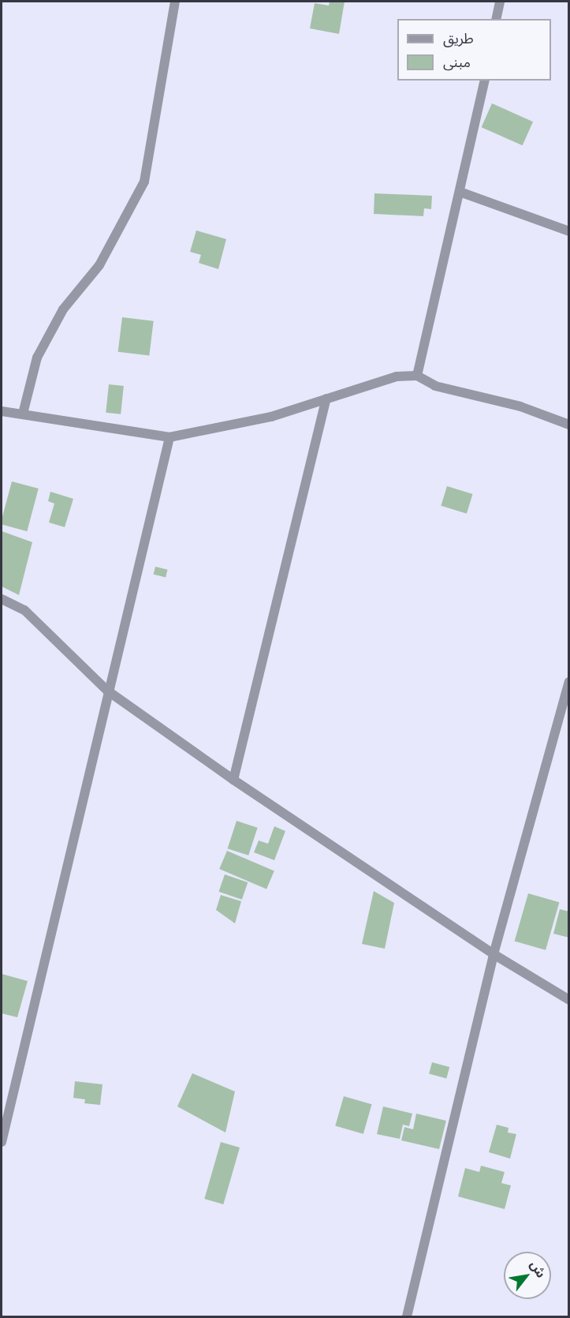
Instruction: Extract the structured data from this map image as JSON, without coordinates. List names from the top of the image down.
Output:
{
  "legend": ["طريق", "مبنى"],
  "north": "top right"
}
